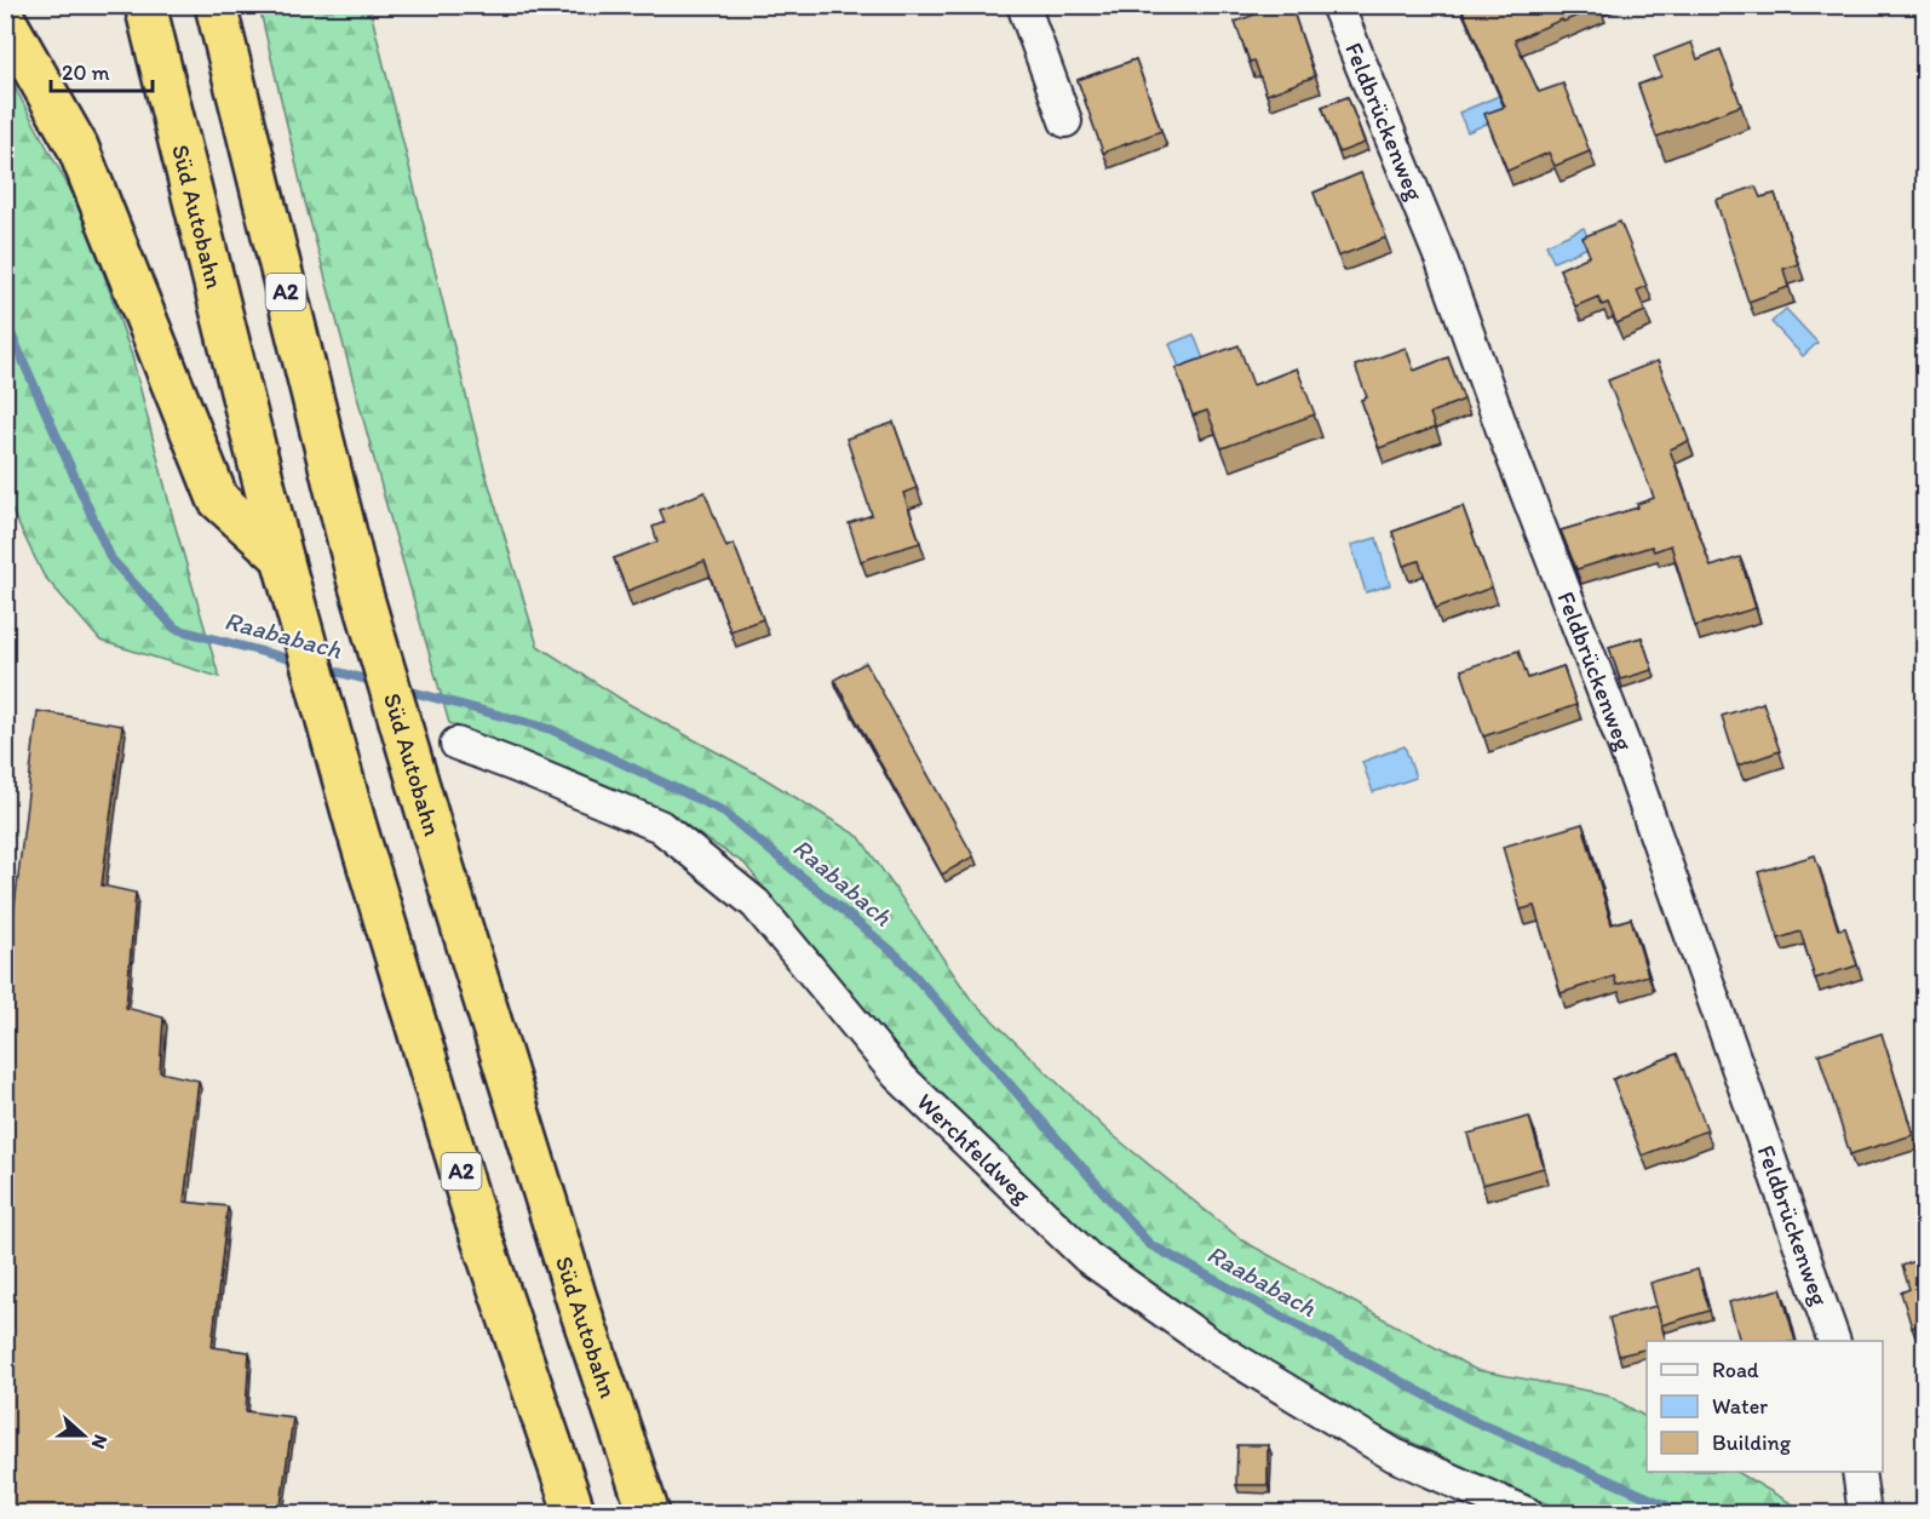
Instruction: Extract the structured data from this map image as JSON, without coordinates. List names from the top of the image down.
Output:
{
  "streets": {
    "highway": ["Süd Autobahn", "A2"],
    "street": ["Feldbrückenweg", "Werchfeldweg"]
  },
  "water": ["Raababach"],
  "legend": ["Road", "Water", "Building"],
  "scale_bar": "20 m",
  "north": "right"
}
